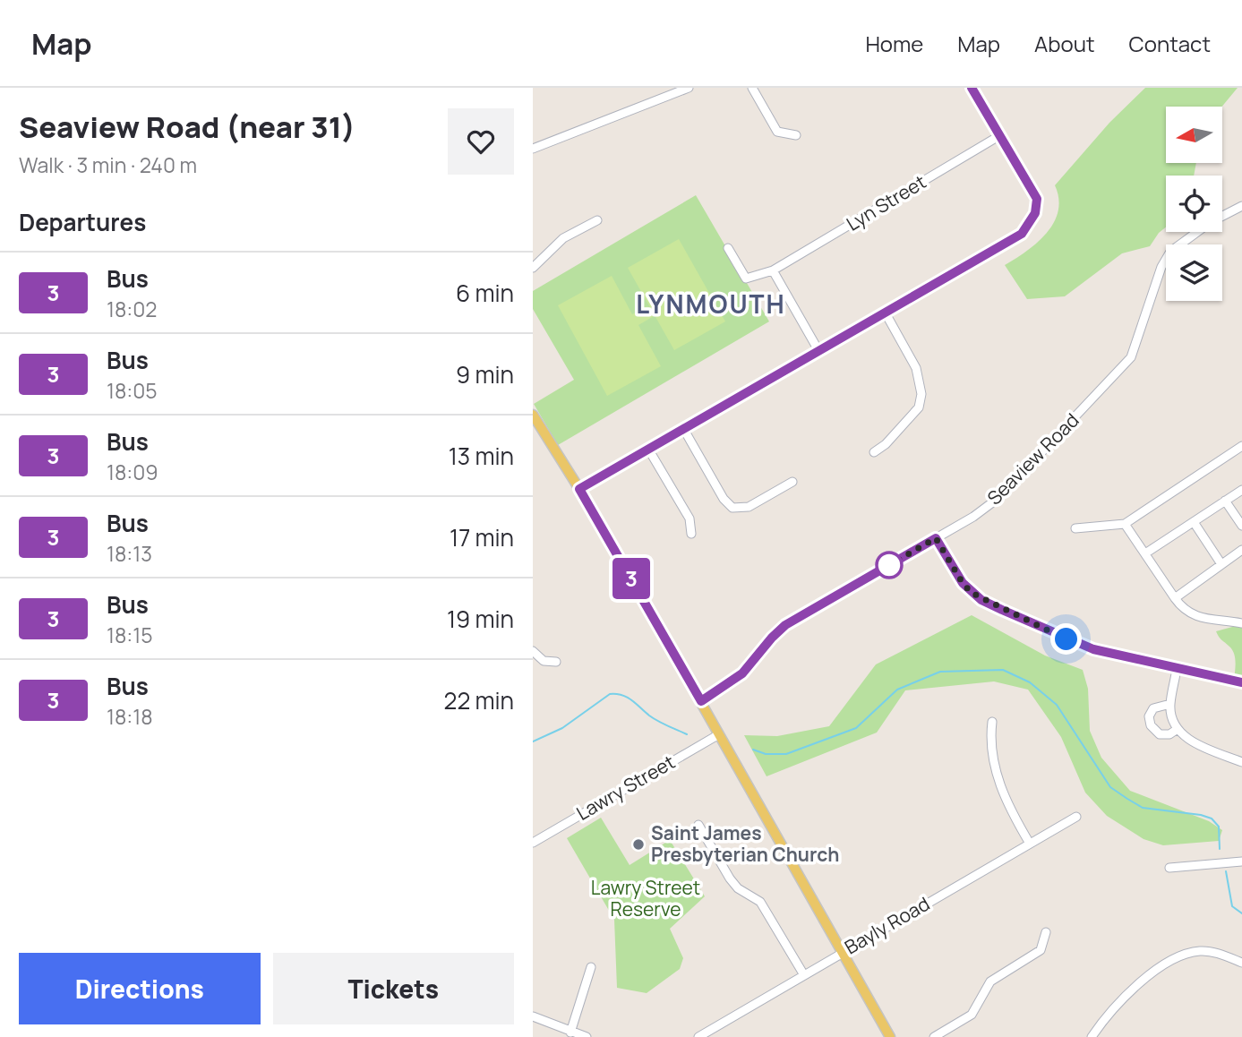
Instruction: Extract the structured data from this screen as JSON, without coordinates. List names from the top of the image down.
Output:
{
  "streets": {
    "street": [
      "Lyn Street",
      "Seaview Road",
      "Lawry Street",
      "Bayly Road"
    ]
  },
  "districts": ["LYNMOUTH"],
  "parks": ["Lawry Street Reserve"],
  "places": ["Saint James Presbyterian Church"],
  "lines": ["bus line 3"],
  "north": "left",
  "page": {
    "header": "Map",
    "nav": [
      "Home",
      "Map",
      "About",
      "Contact"
    ],
    "heading": [
      ["Seaview Road (near 31)", "Walk · 3 min · 240 m"],
      "Departures"
    ],
    "on_map": "3",
    "list": [
      {
        "mark": "3",
        "name": "Bus",
        "note": "18:02",
        "value": "6 min"
      },
      {
        "mark": "3",
        "name": "Bus",
        "note": "18:05",
        "value": "9 min"
      },
      {
        "mark": "3",
        "name": "Bus",
        "note": "18:09",
        "value": "13 min"
      },
      {
        "mark": "3",
        "name": "Bus",
        "note": "18:13",
        "value": "17 min"
      },
      {
        "mark": "3",
        "name": "Bus",
        "note": "18:15",
        "value": "19 min"
      },
      {
        "mark": "3",
        "name": "Bus",
        "note": "18:18",
        "value": "22 min"
      }
    ],
    "buttons": ["Directions", "Tickets"]
  }
}
